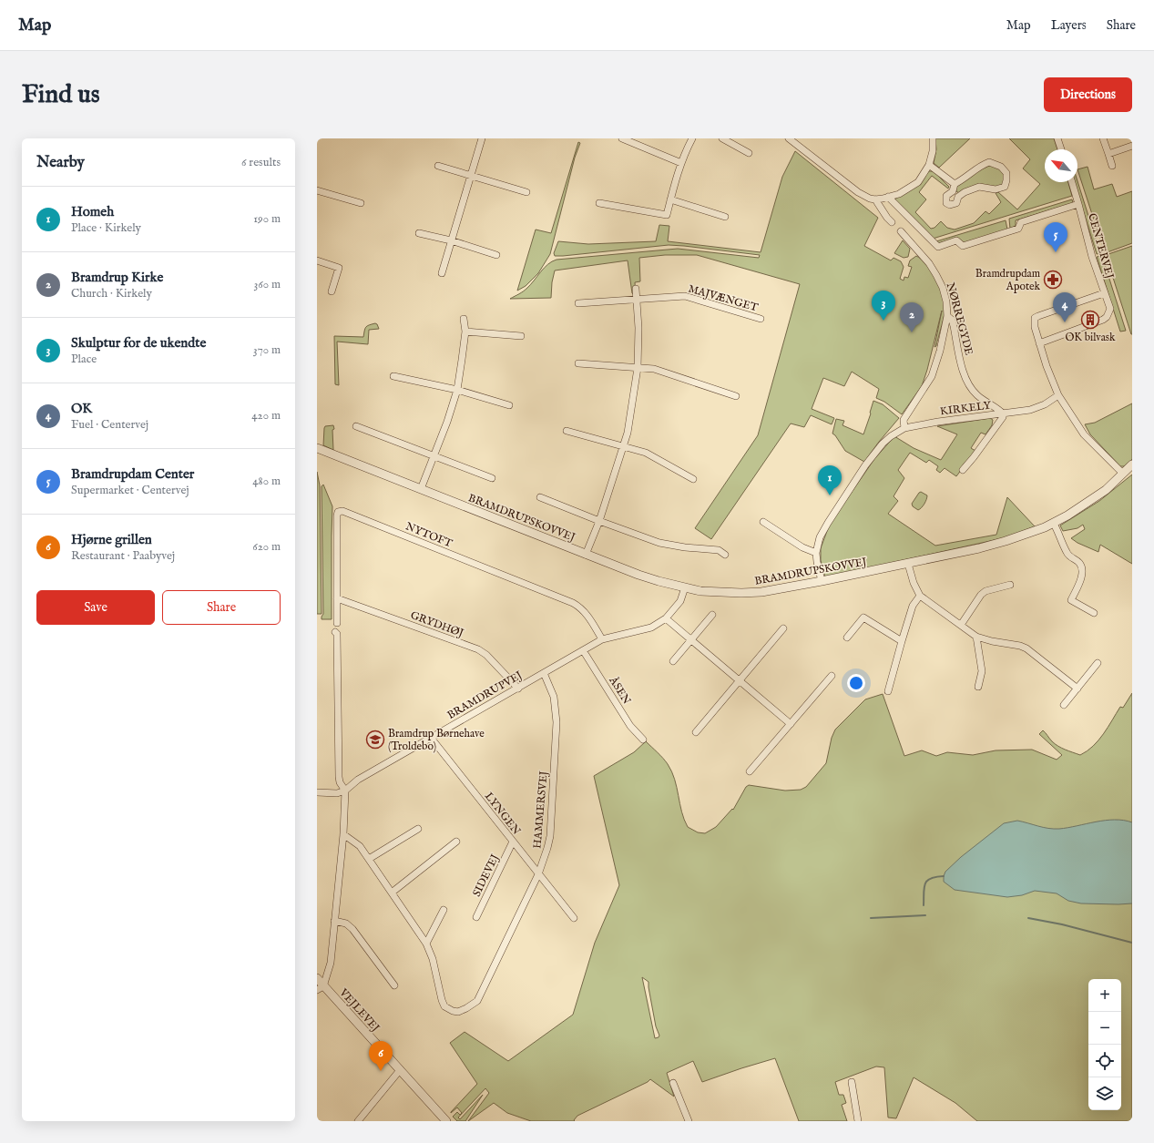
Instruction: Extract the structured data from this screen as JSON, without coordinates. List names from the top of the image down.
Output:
{
  "streets": {
    "street": [
      "CENTERVEJ",
      "MAJVÆNGET",
      "NØRREGYDE",
      "KIRKELY",
      "BRAMDRUPSKOVVEJ",
      "NYTOFT",
      "GRYDHØJ",
      "ÅSEN",
      "BRAMDRUPVEJ",
      "HAMMERSVEJ",
      "LYNGEN",
      "SIDEVEJ",
      "VEJLEVEJ"
    ]
  },
  "crossings": [
    ["CENTERVEJ", "BRAMDRUPSKOVVEJ"],
    ["NØRREGYDE", "KIRKELY"],
    ["KIRKELY", "BRAMDRUPSKOVVEJ"],
    ["BRAMDRUPSKOVVEJ", "BRAMDRUPVEJ"],
    ["NYTOFT", "GRYDHØJ"],
    ["NYTOFT", "BRAMDRUPVEJ"],
    ["GRYDHØJ", "BRAMDRUPVEJ"],
    ["ÅSEN", "BRAMDRUPVEJ"],
    ["BRAMDRUPVEJ", "HAMMERSVEJ"],
    ["BRAMDRUPVEJ", "LYNGEN"],
    ["HAMMERSVEJ", "LYNGEN"],
    ["LYNGEN", "SIDEVEJ"]
  ],
  "places": {
    "pharmacy": ["Bramdrupdam Apotek"],
    "building": ["OK bilvask"],
    "school or university": ["Bramdrup Børnehave (Troldebo)"]
  },
  "north": "top left",
  "page": {
    "header": "Map",
    "nav": ["Map", "Layers", "Share"],
    "buttons": [
      "Directions",
      ["Save", "Share"]
    ],
    "title": "Find us",
    "heading": ["Nearby", "6 results"],
    "list": [
      {
        "mark": "1",
        "name": "Homeh",
        "note": "Place · Kirkely",
        "value": "190 m"
      },
      {
        "mark": "2",
        "name": "Bramdrup Kirke",
        "note": "Church · Kirkely",
        "value": "360 m"
      },
      {
        "mark": "3",
        "name": "Skulptur for de ukendte",
        "note": "Place",
        "value": "370 m"
      },
      {
        "mark": "4",
        "name": "OK",
        "note": "Fuel · Centervej",
        "value": "420 m"
      },
      {
        "mark": "5",
        "name": "Bramdrupdam Center",
        "note": "Supermarket · Centervej",
        "value": "480 m"
      },
      {
        "mark": "6",
        "name": "Hjørne grillen",
        "note": "Restaurant · Paabyvej",
        "value": "620 m"
      }
    ],
    "pins": [
      "5",
      "3",
      "4",
      "2",
      "1",
      "6"
    ],
    "map_buttons": ["+", "−"]
  }
}
